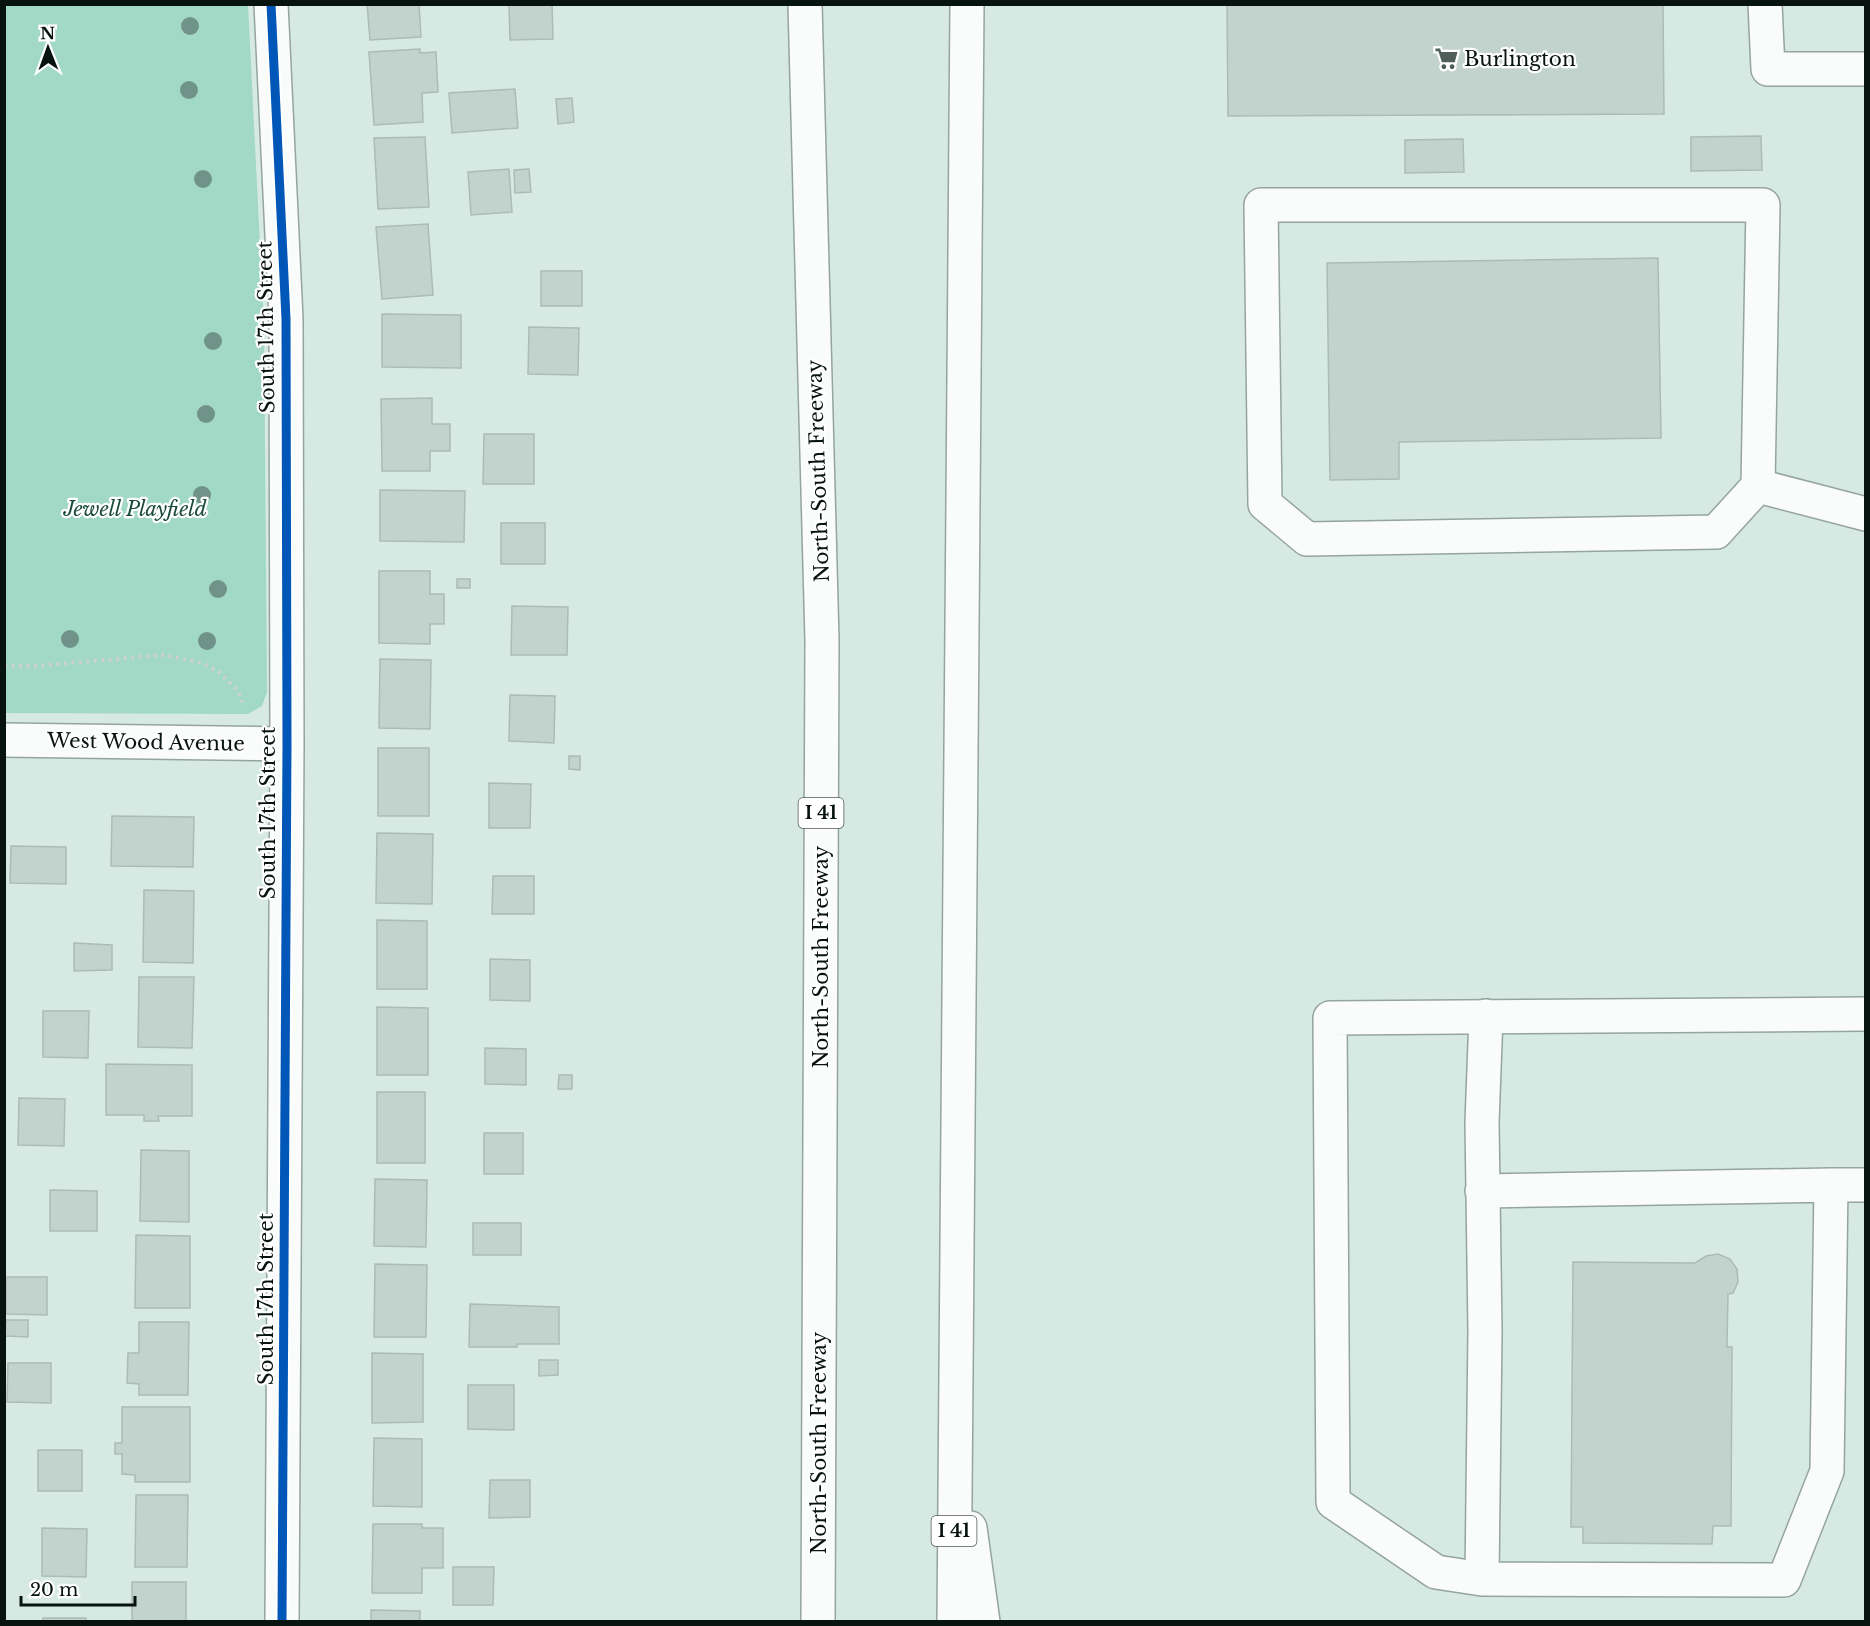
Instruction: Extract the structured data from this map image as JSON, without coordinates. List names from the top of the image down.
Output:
{
  "streets": {
    "main road": [
      "South 17th Street",
      "North-South Freeway",
      "West Wood Avenue",
      "I 41"
    ]
  },
  "crossings": [
    ["South 17th Street", "West Wood Avenue"]
  ],
  "parks": ["Jewell Playfield"],
  "places": {
    "supermarket": ["Burlington"]
  },
  "scale_bar": "20 m",
  "north": "top"
}
